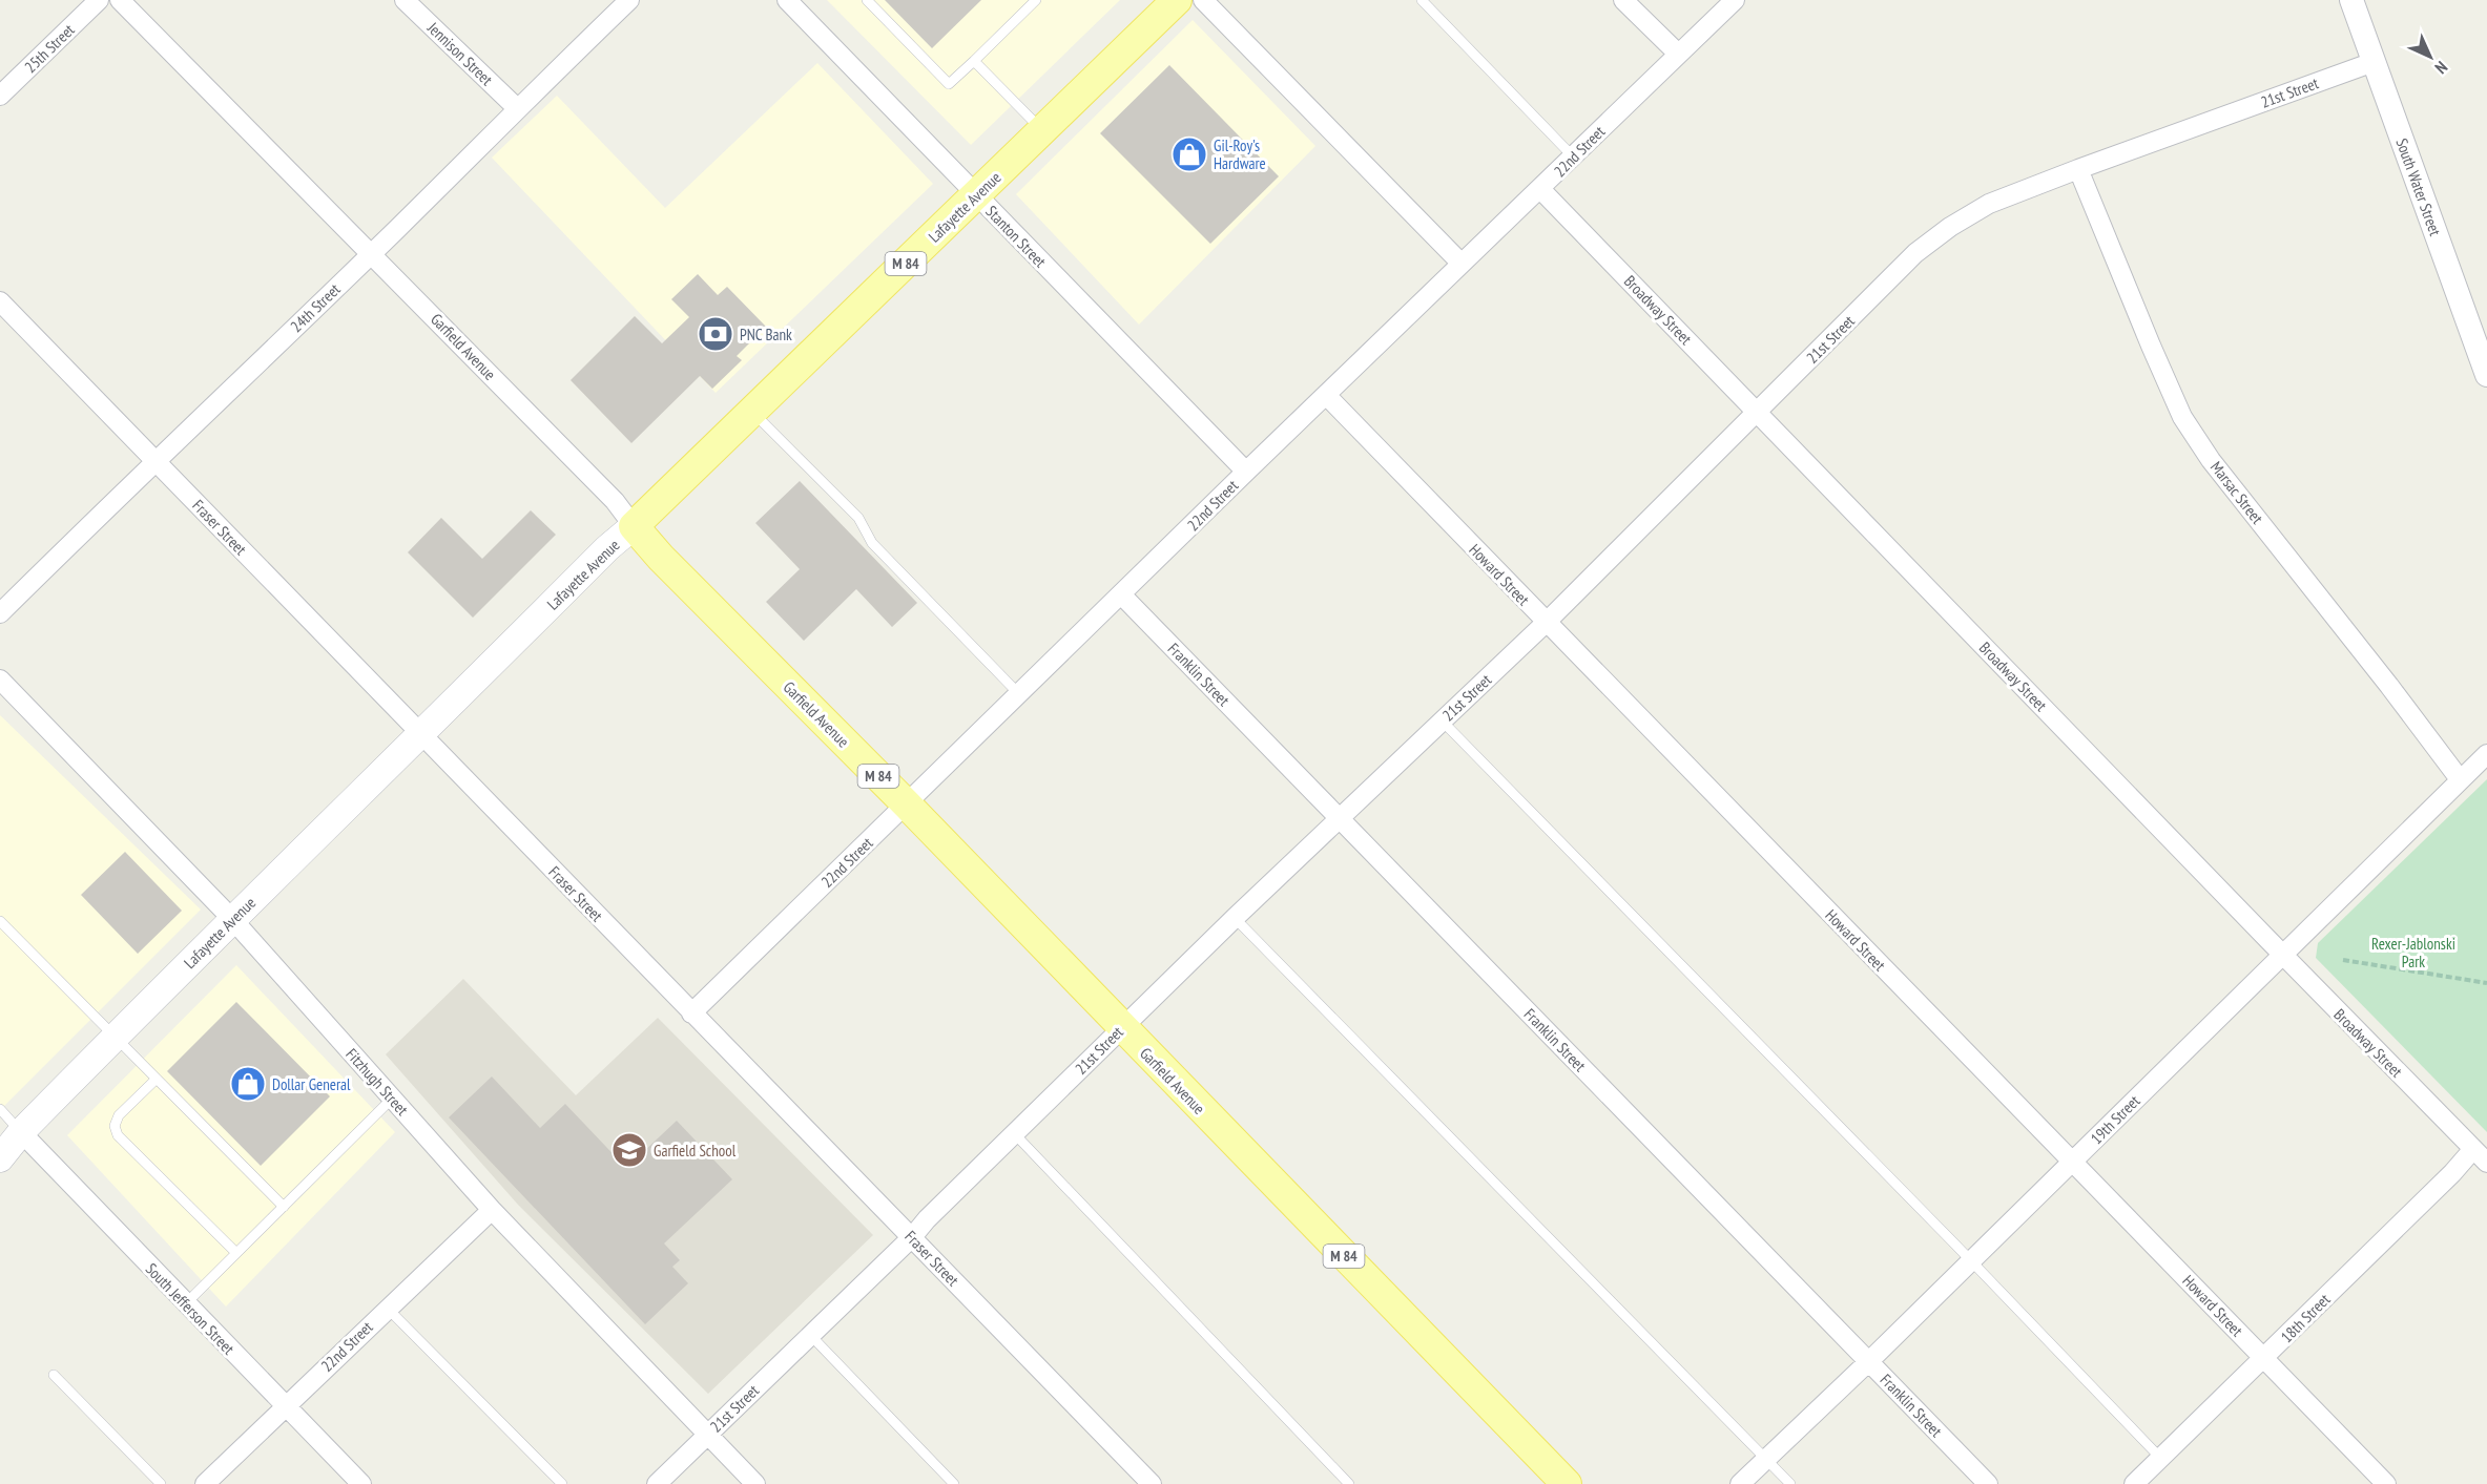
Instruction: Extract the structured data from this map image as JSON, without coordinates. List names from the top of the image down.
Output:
{
  "streets": {
    "main road": ["Lafayette Avenue", "M 84", "Garfield Avenue"],
    "street": [
      "25th Street",
      "Jennison Street",
      "21st Street",
      "22nd Street",
      "South Water Street",
      "Stanton Street",
      "24th Street",
      "Broadway Street",
      "Marsac Street",
      "Fraser Street",
      "Howard Street",
      "Franklin Street",
      "Fitzhugh Street",
      "19th Street",
      "South Jefferson Street",
      "18th Street"
    ]
  },
  "crossings": [
    ["Jennison Street", "24th Street"],
    ["21st Street", "South Water Street"],
    ["21st Street", "Broadway Street"],
    ["21st Street", "Garfield Avenue"],
    ["21st Street", "Marsac Street"],
    ["21st Street", "Fraser Street"],
    ["21st Street", "Howard Street"],
    ["21st Street", "Franklin Street"],
    ["21st Street", "Fitzhugh Street"],
    ["22nd Street", "Stanton Street"],
    ["22nd Street", "Broadway Street"],
    ["22nd Street", "Garfield Avenue"],
    ["22nd Street", "Fraser Street"],
    ["22nd Street", "Howard Street"],
    ["22nd Street", "Franklin Street"],
    ["22nd Street", "Fitzhugh Street"],
    ["22nd Street", "South Jefferson Street"],
    ["Lafayette Avenue", "Stanton Street"],
    ["Lafayette Avenue", "Garfield Avenue"],
    ["Lafayette Avenue", "Fraser Street"],
    ["Lafayette Avenue", "Fitzhugh Street"],
    ["Lafayette Avenue", "South Jefferson Street"],
    ["24th Street", "Garfield Avenue"],
    ["24th Street", "Fraser Street"],
    ["Broadway Street", "19th Street"],
    ["Broadway Street", "18th Street"],
    ["Marsac Street", "19th Street"],
    ["Howard Street", "19th Street"],
    ["Howard Street", "18th Street"],
    ["Franklin Street", "19th Street"]
  ],
  "parks": ["Rexer-Jablonski Park"],
  "places": {
    "shop": ["Gil-Roy's Hardware", "Dollar General"],
    "bank": ["PNC Bank"],
    "school or university": ["Garfield School"]
  },
  "north": "bottom right"
}
